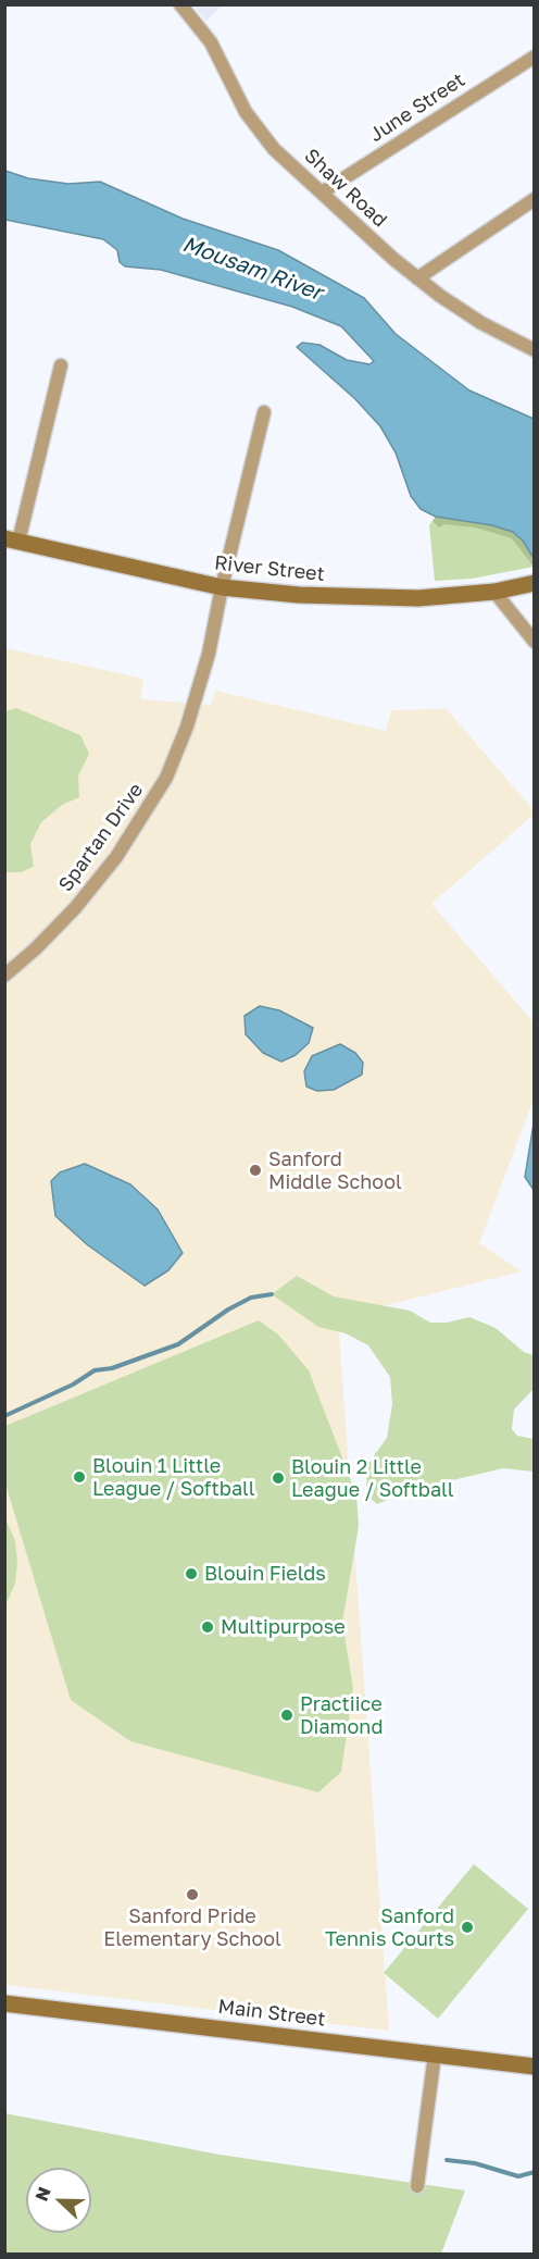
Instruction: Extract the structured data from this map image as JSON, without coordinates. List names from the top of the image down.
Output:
{
  "streets": {
    "main road": ["River Street", "Main Street"],
    "street": ["June Street", "Shaw Road", "Spartan Drive"]
  },
  "crossings": [
    ["June Street", "Shaw Road"],
    ["River Street", "Spartan Drive"]
  ],
  "water": ["Mousam River"],
  "places": [
    "Sanford Middle School",
    "Blouin 1 Little League / Softball",
    "Blouin 2 Little League / Softball",
    "Blouin Fields",
    "Multipurpose",
    "Practiice Diamond",
    "Sanford Pride Elementary School",
    "Sanford Tennis Courts"
  ],
  "north": "left"
}
